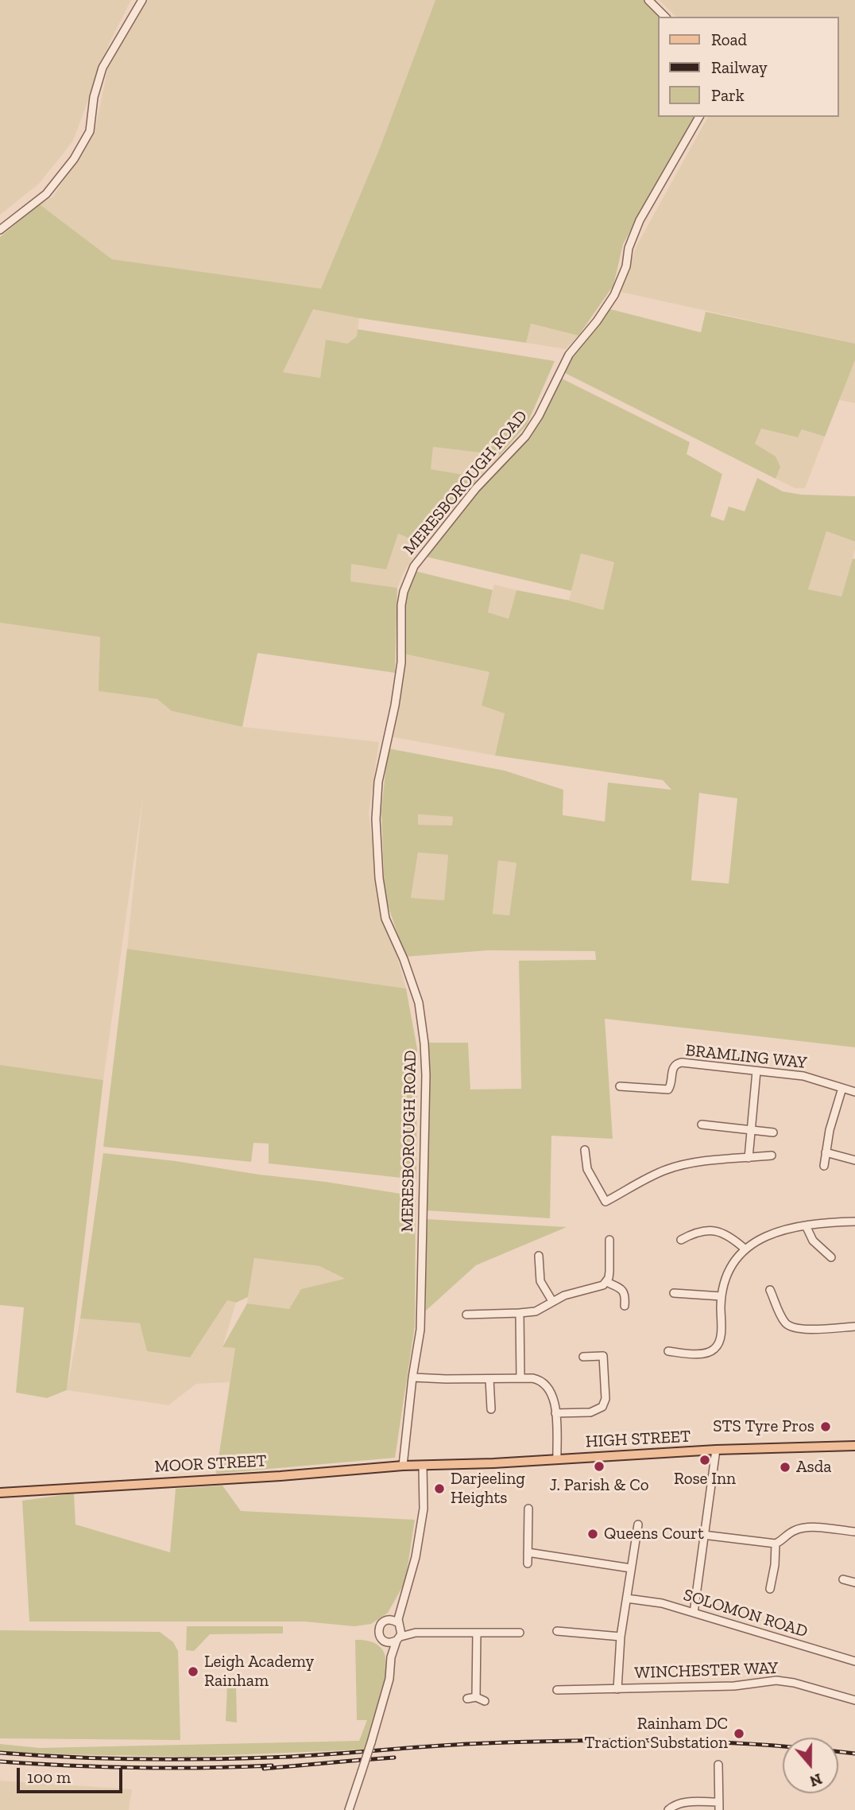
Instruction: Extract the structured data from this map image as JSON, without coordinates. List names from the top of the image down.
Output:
{
  "streets": {
    "main road": ["HIGH STREET", "MOOR STREET"],
    "street": [
      "MERESBOROUGH ROAD",
      "BRAMLING WAY",
      "SOLOMON ROAD",
      "WINCHESTER WAY"
    ]
  },
  "crossings": [
    ["MERESBOROUGH ROAD", "MOOR STREET"],
    ["HIGH STREET", "MOOR STREET"]
  ],
  "places": [
    "STS Tyre Pros",
    "Rose Inn",
    "J. Parish & Co",
    "Asda",
    "Darjeeling Heights",
    "Queens Court",
    "Leigh Academy Rainham",
    "Rainham DC Traction Substation"
  ],
  "legend": ["Road", "Railway", "Park"],
  "scale_bar": "100 m",
  "north": "bottom"
}
